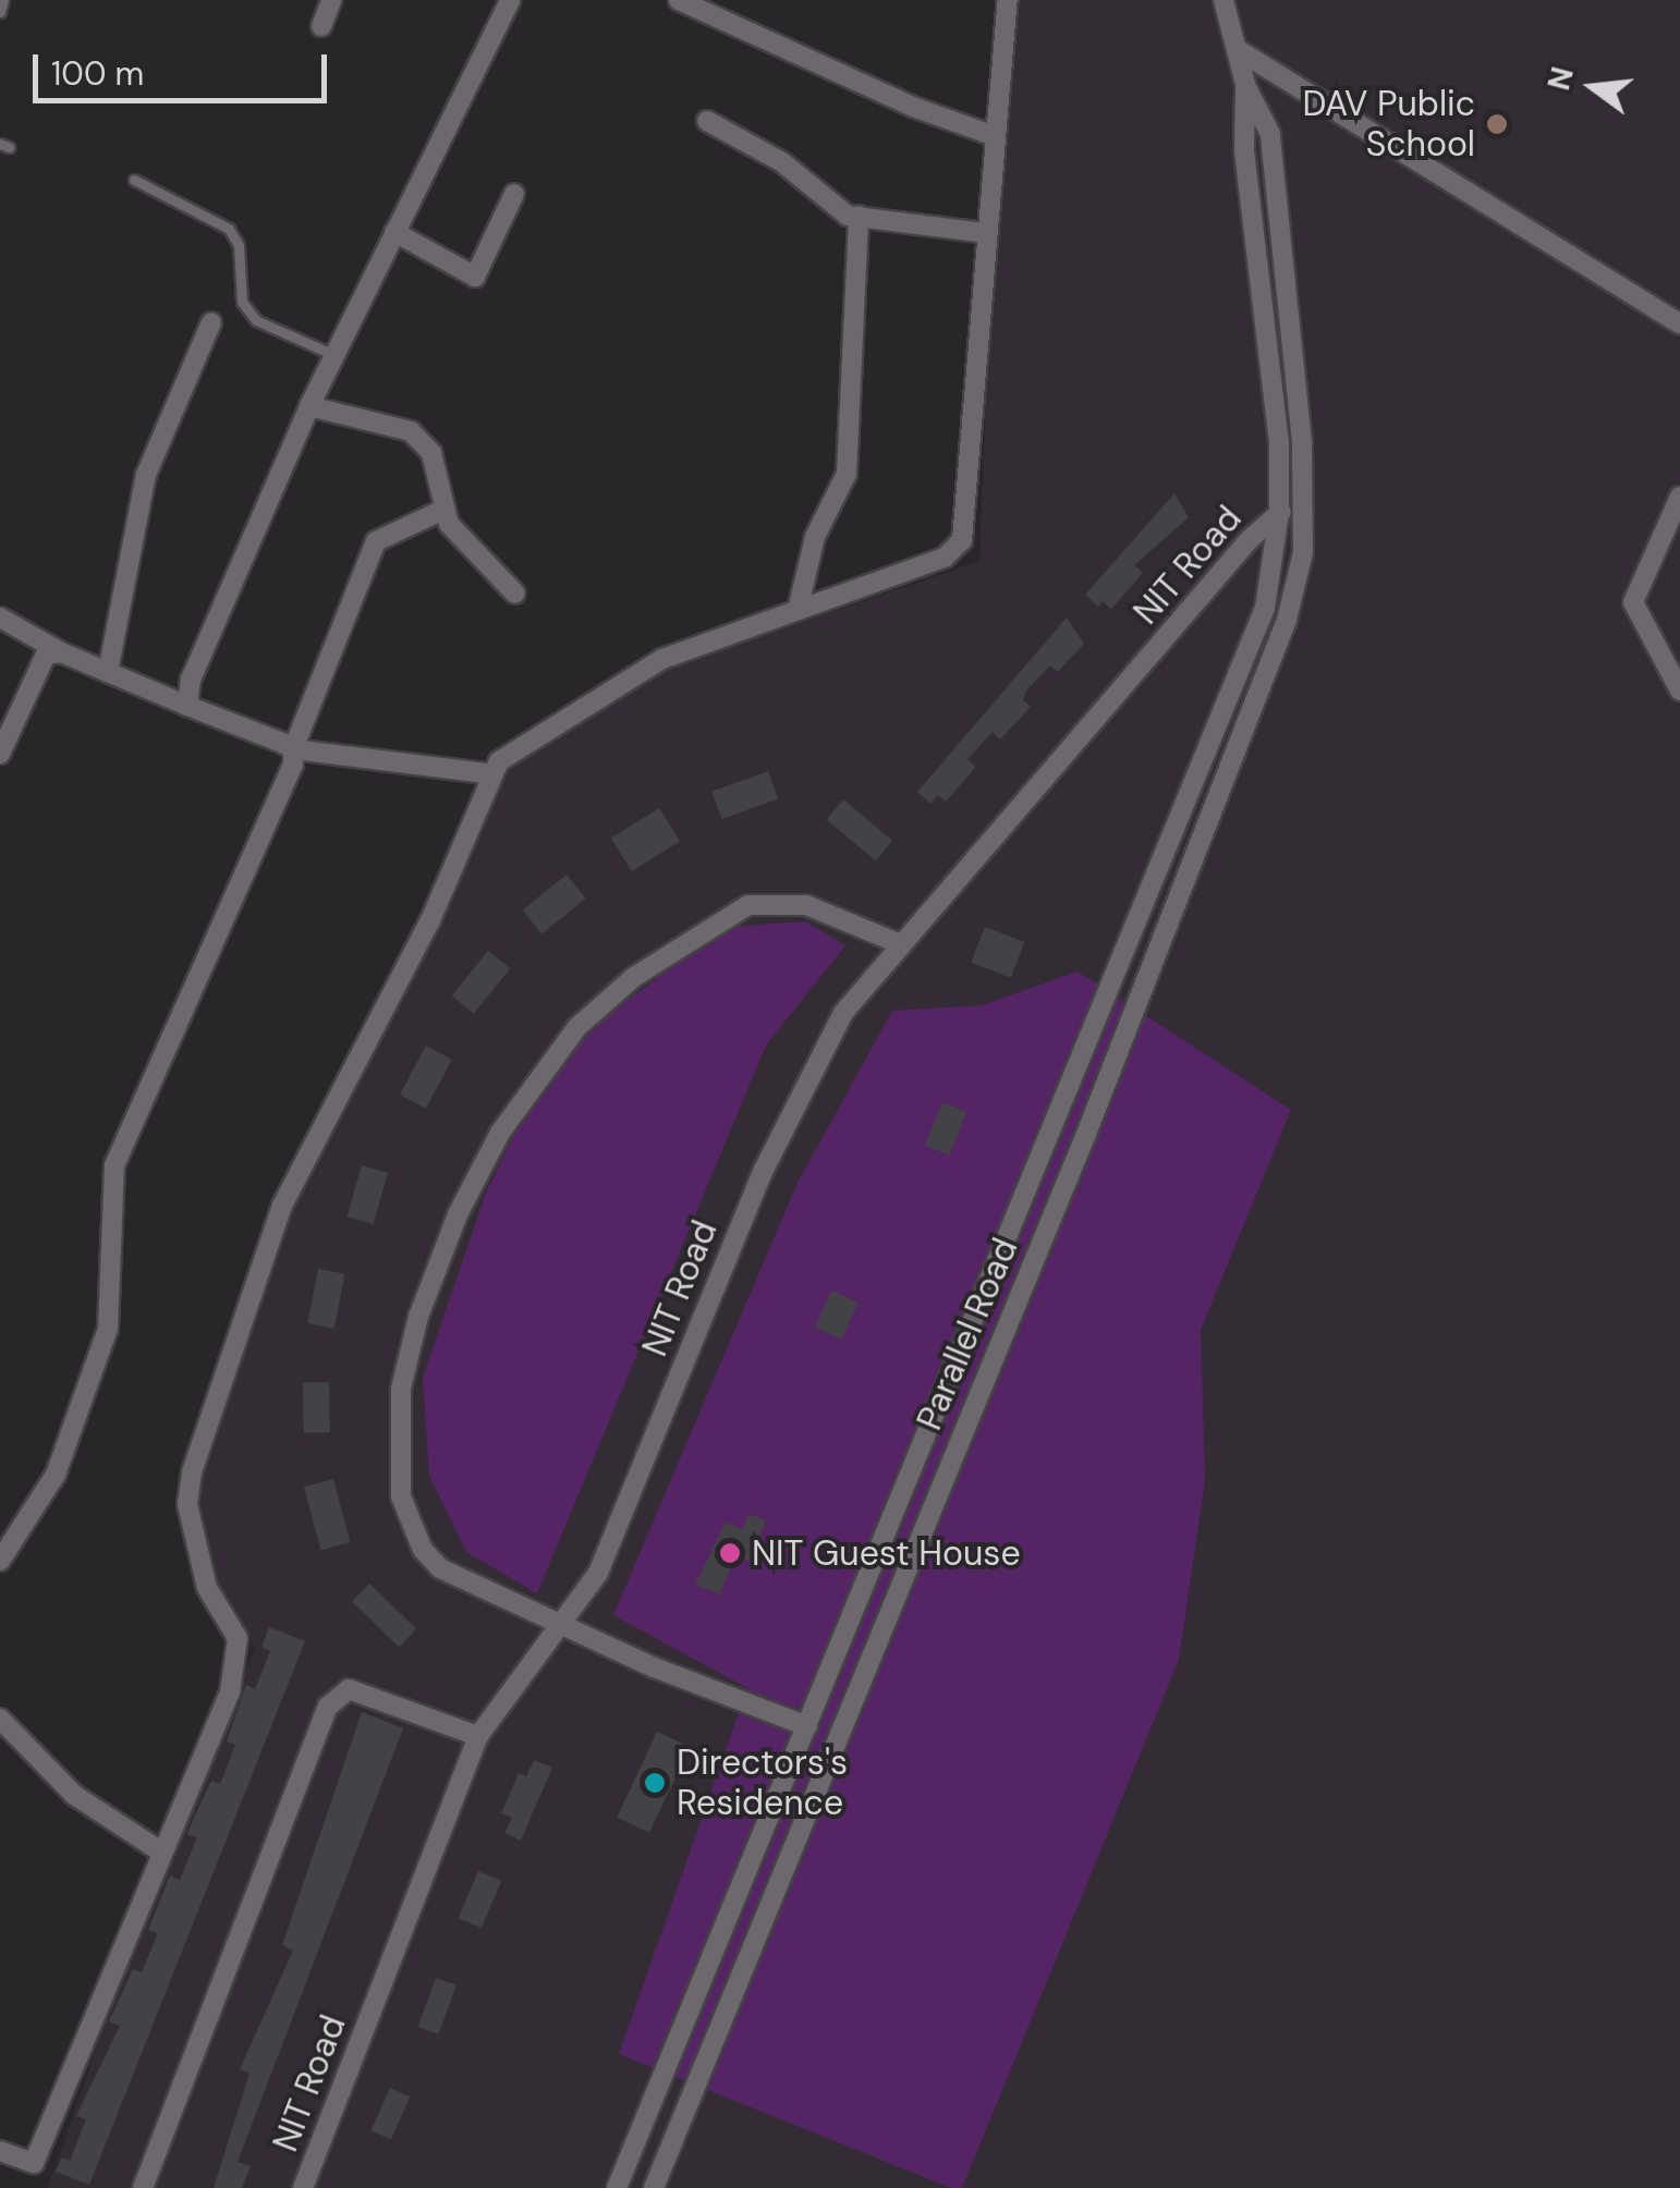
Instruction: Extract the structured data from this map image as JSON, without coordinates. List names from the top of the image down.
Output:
{
  "streets": {
    "street": ["NIT Road", "Parallel Road"]
  },
  "crossings": [
    ["NIT Road", "Parallel Road"]
  ],
  "places": ["DAV Public School", "NIT Guest House", "Directors's Residence"],
  "scale_bar": "100 m",
  "north": "left"
}
